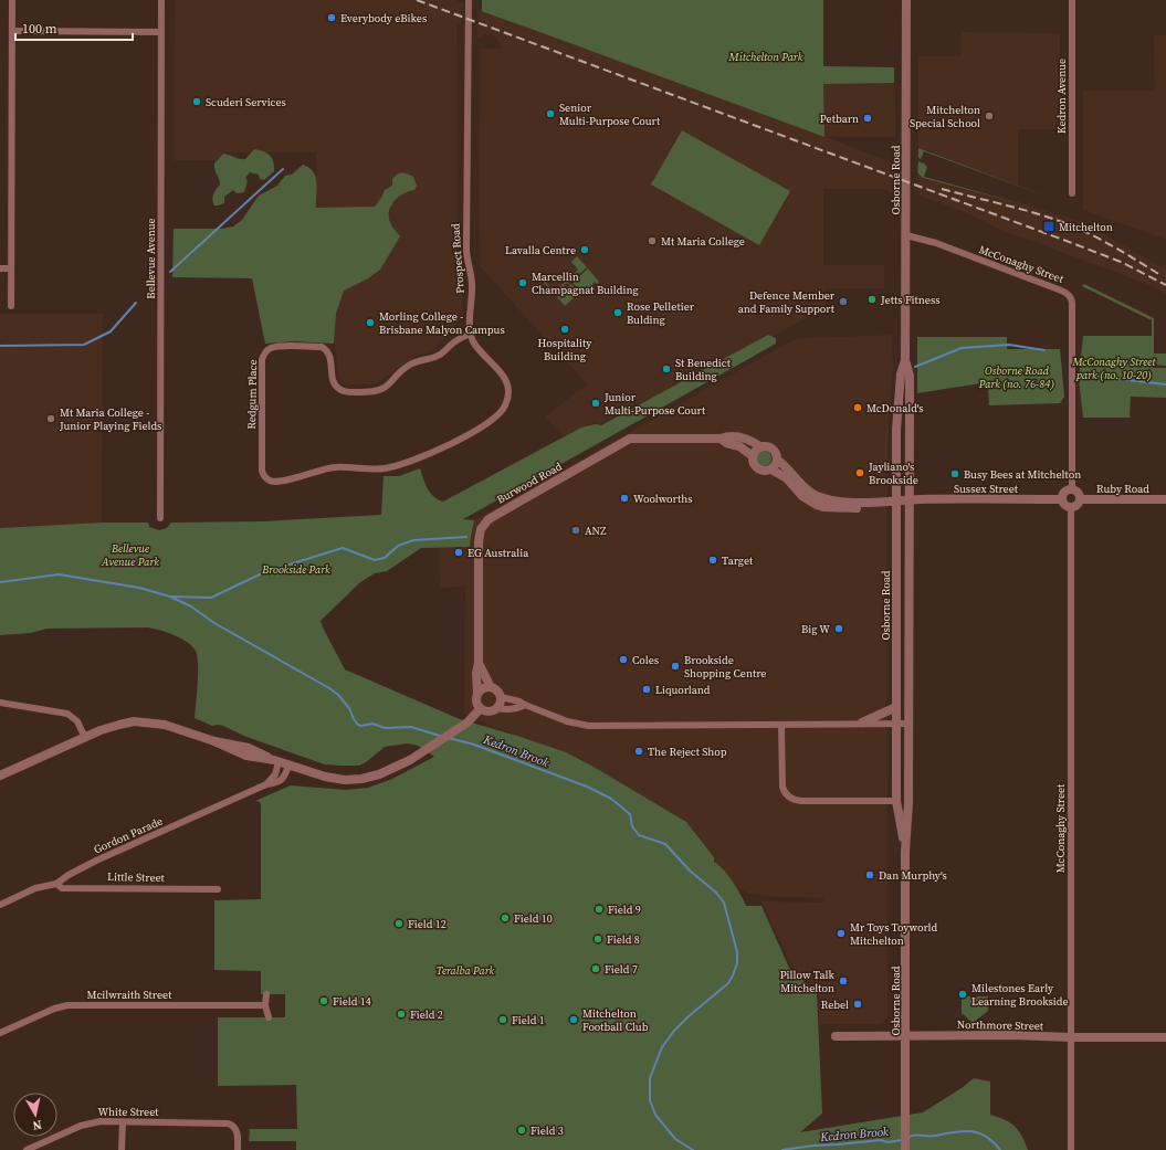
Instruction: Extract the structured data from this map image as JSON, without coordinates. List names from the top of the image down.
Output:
{
  "streets": {
    "street": [
      "Kedron Avenue",
      "Osborne Road",
      "Bellevue Avenue",
      "Prospect Road",
      "McConaghy Street",
      "Redgum Place",
      "Burwood Road",
      "Sussex Street",
      "Ruby Road",
      "Gordon Parade",
      "Little Street",
      "Mcilwraith Street",
      "Northmore Street",
      "White Street"
    ]
  },
  "crossings": [
    ["Osborne Road", "McConaghy Street"],
    ["Osborne Road", "Sussex Street"],
    ["Osborne Road", "Northmore Street"],
    ["Prospect Road", "Redgum Place"],
    ["McConaghy Street", "Sussex Street"],
    ["McConaghy Street", "Ruby Road"],
    ["McConaghy Street", "Northmore Street"],
    ["Sussex Street", "Ruby Road"],
    ["Gordon Parade", "Little Street"]
  ],
  "water": ["Kedron Brook"],
  "parks": [
    "Mitchelton Park",
    "McConaghy Street park (no. 10-20)",
    "Osborne Road Park (no. 76-84)",
    "Bellevue Avenue Park",
    "Brookside Park",
    "Teralba Park"
  ],
  "places": {
    "other": [
      "Everybody eBikes",
      "Scuderi Services",
      "Senior Multi-Purpose Court",
      "Mitchelton Special School",
      "Petbarn",
      "Mt Maria College",
      "Lavalla Centre",
      "Marcellin Champagnat Building",
      "Jetts Fitness",
      "Defence Member and Family Support",
      "Rose Pelletier Bulding",
      "Morling College - Brisbane Malyon Campus",
      "Hospitality Building",
      "St Benedict Building",
      "Junior Multi-Purpose Court",
      "McDonald's",
      "Mt Maria College - Junior Playing Fields",
      "Jayliano's Brookside",
      "Busy Bees at Mitchelton",
      "Woolworths",
      "ANZ",
      "EG Australia",
      "Target",
      "Big W",
      "Coles",
      "Brookside Shopping Centre",
      "Liquorland",
      "The Reject Shop",
      "Dan Murphy's",
      "Field 9",
      "Field 10",
      "Field 12",
      "Mr Toys Toyworld Mitchelton",
      "Field 8",
      "Field 7",
      "Pillow Talk Mitchelton",
      "Milestones Early Learning Brookside",
      "Field 14",
      "Rebel",
      "Field 2",
      "Field 1",
      "Mitchelton Football Club",
      "Field 3"
    ],
    "transit": ["Mitchelton"]
  },
  "scale_bar": "100 m",
  "north": "bottom"
}
